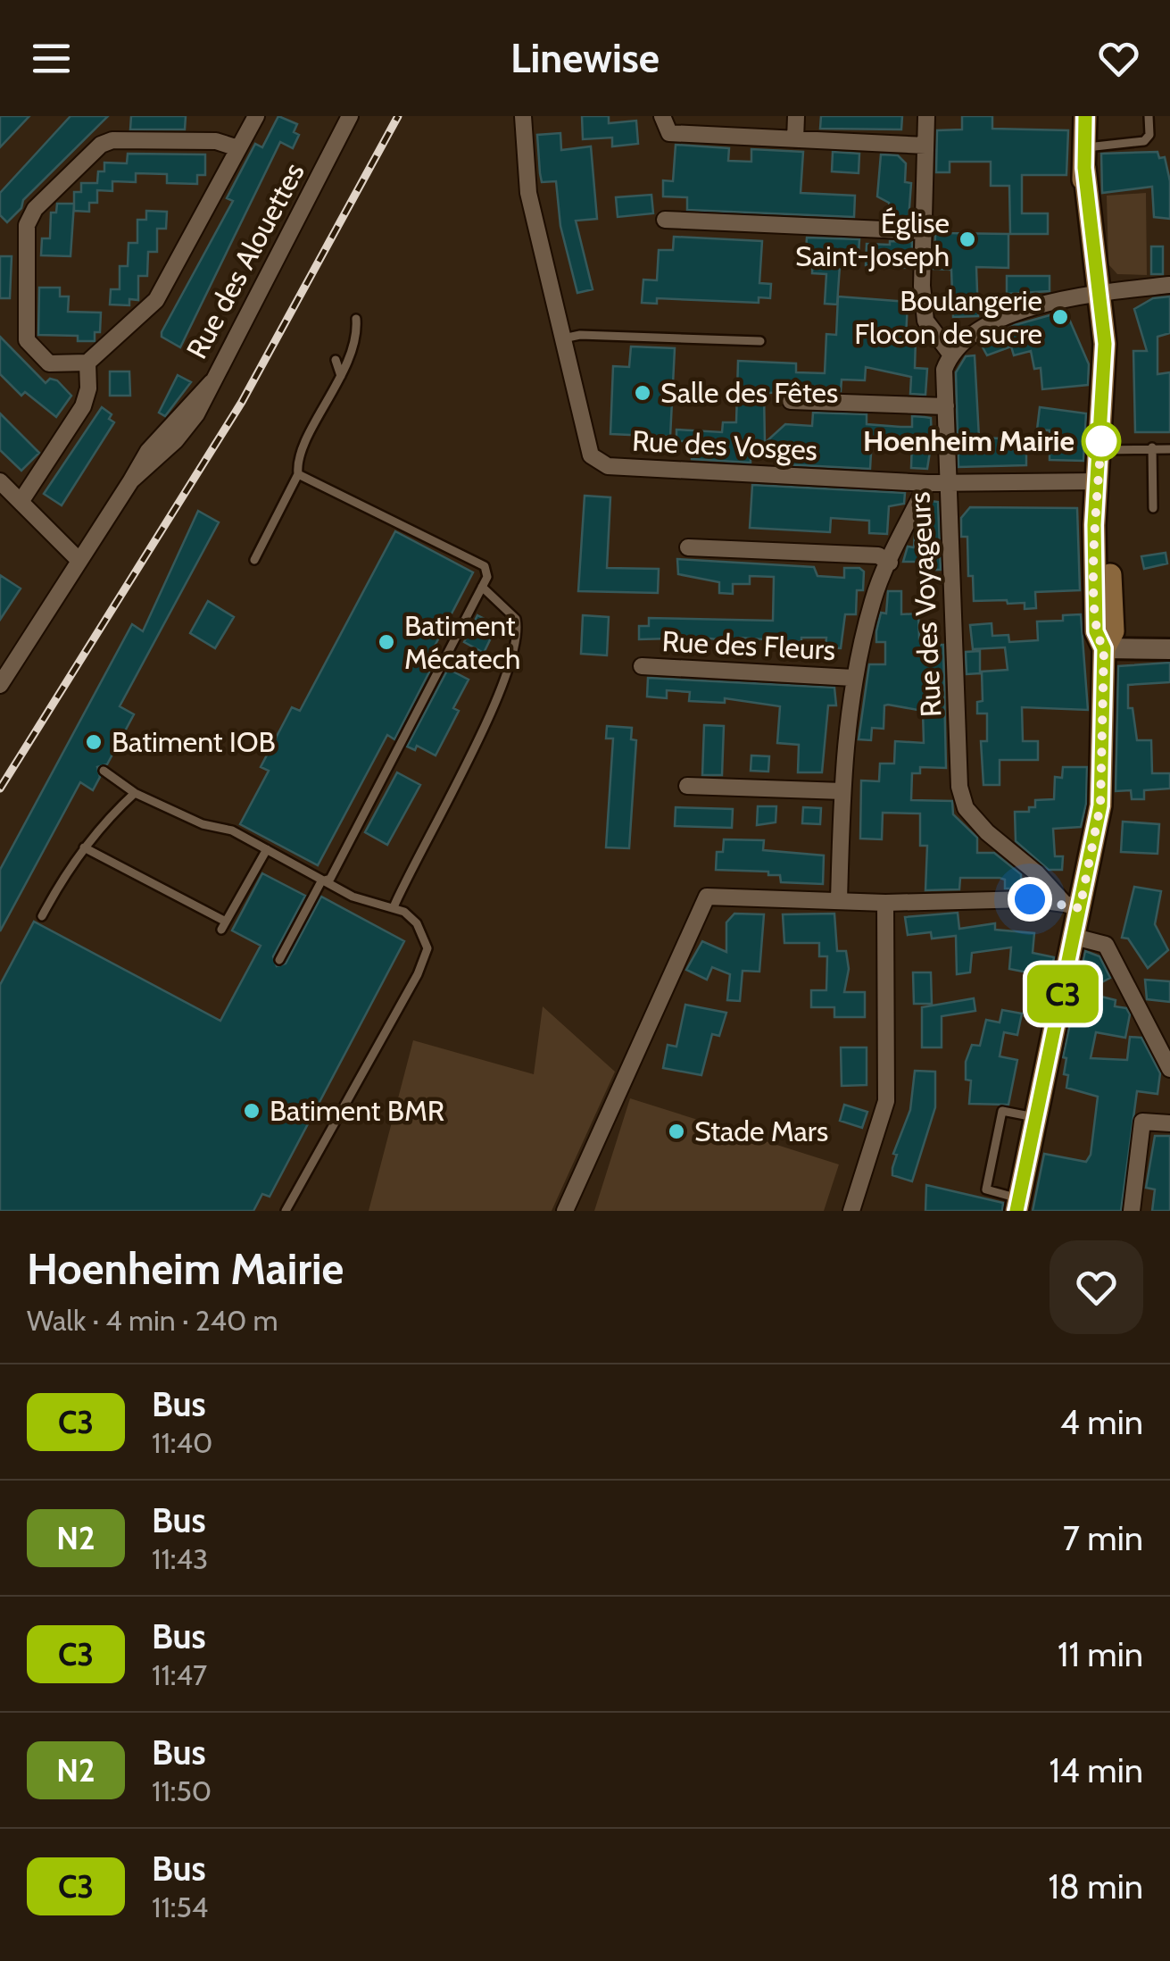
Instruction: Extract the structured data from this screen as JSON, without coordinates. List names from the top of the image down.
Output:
{
  "streets": {
    "street": [
      "Rue des Alouettes",
      "Rue des Vosges",
      "Rue des Voyageurs",
      "Rue des Fleurs"
    ]
  },
  "crossings": [
    ["Rue des Vosges", "Rue des Voyageurs"]
  ],
  "places": [
    "Église Saint-Joseph",
    "Boulangerie Flocon de sucre",
    "Salle des Fêtes",
    "Hoenheim Mairie",
    "Batiment Mécatech",
    "Batiment IOB",
    "Batiment BMR",
    "Stade Mars"
  ],
  "lines": ["bus line C3"],
  "page": {
    "header": "Linewise",
    "on_map": "C3",
    "heading": ["Hoenheim Mairie", "Walk · 4 min · 240 m"],
    "list": [
      {
        "mark": "C3",
        "name": "Bus",
        "note": "11:40",
        "value": "4 min"
      },
      {
        "mark": "N2",
        "name": "Bus",
        "note": "11:43",
        "value": "7 min"
      },
      {
        "mark": "C3",
        "name": "Bus",
        "note": "11:47",
        "value": "11 min"
      },
      {
        "mark": "N2",
        "name": "Bus",
        "note": "11:50",
        "value": "14 min"
      },
      {
        "mark": "C3",
        "name": "Bus",
        "note": "11:54",
        "value": "18 min"
      }
    ]
  }
}
